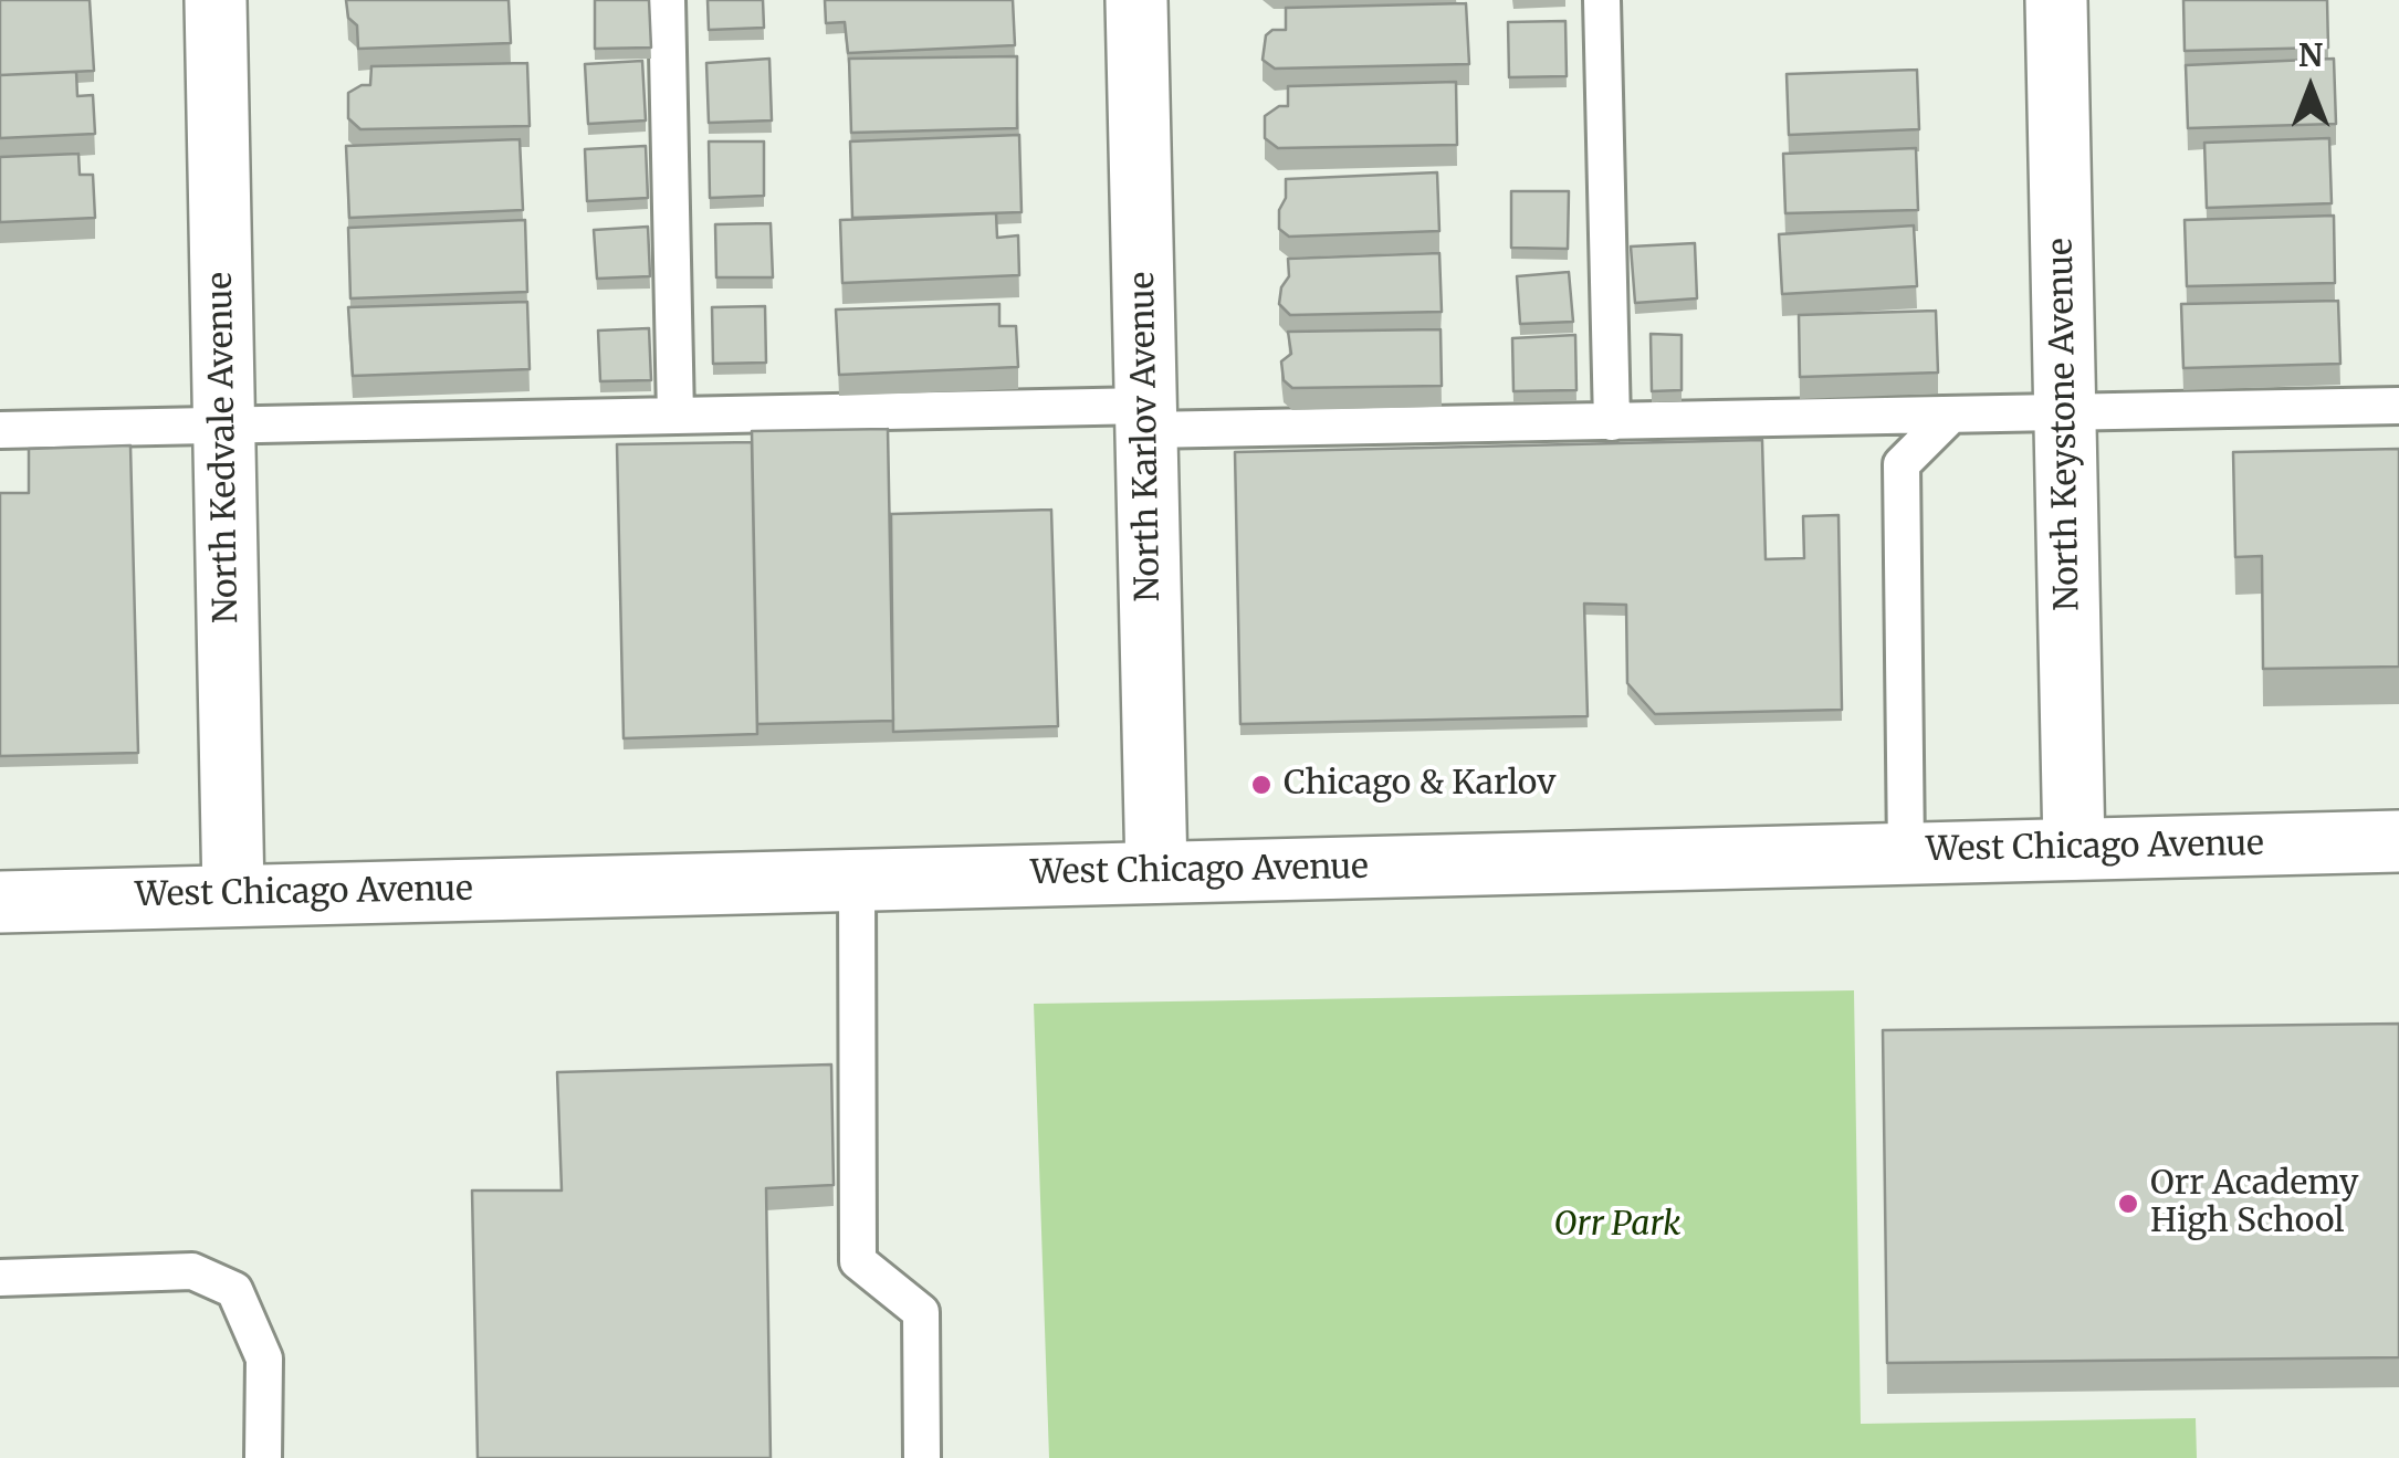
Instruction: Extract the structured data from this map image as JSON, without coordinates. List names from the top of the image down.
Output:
{
  "streets": {
    "street": [
      "North Keystone Avenue",
      "North Karlov Avenue",
      "North Kedvale Avenue",
      "West Chicago Avenue"
    ]
  },
  "crossings": [
    ["North Keystone Avenue", "West Chicago Avenue"],
    ["North Karlov Avenue", "West Chicago Avenue"],
    ["North Kedvale Avenue", "West Chicago Avenue"]
  ],
  "parks": ["Orr Park"],
  "places": ["Chicago & Karlov", "Orr Academy High School"],
  "north": "top"
}
